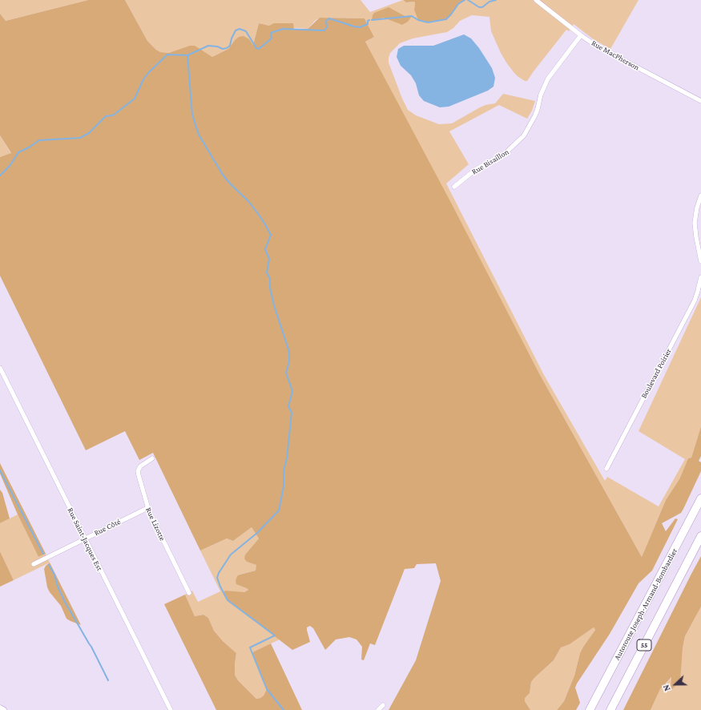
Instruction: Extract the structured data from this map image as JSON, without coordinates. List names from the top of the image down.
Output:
{
  "streets": {
    "highway": ["Autoroute Joseph-Armand-Bombardier", "55"],
    "street": [
      "Rue MacPherson",
      "Rue Bisaillon",
      "Boulevard Poirier",
      "Rue Lizotte",
      "Rue Côté",
      "Rue Saint-Jacques Est"
    ]
  },
  "crossings": [
    ["Rue MacPherson", "Rue Bisaillon"],
    ["Rue Lizotte", "Rue Côté"],
    ["Rue Côté", "Rue Saint-Jacques Est"]
  ],
  "north": "left"
}
